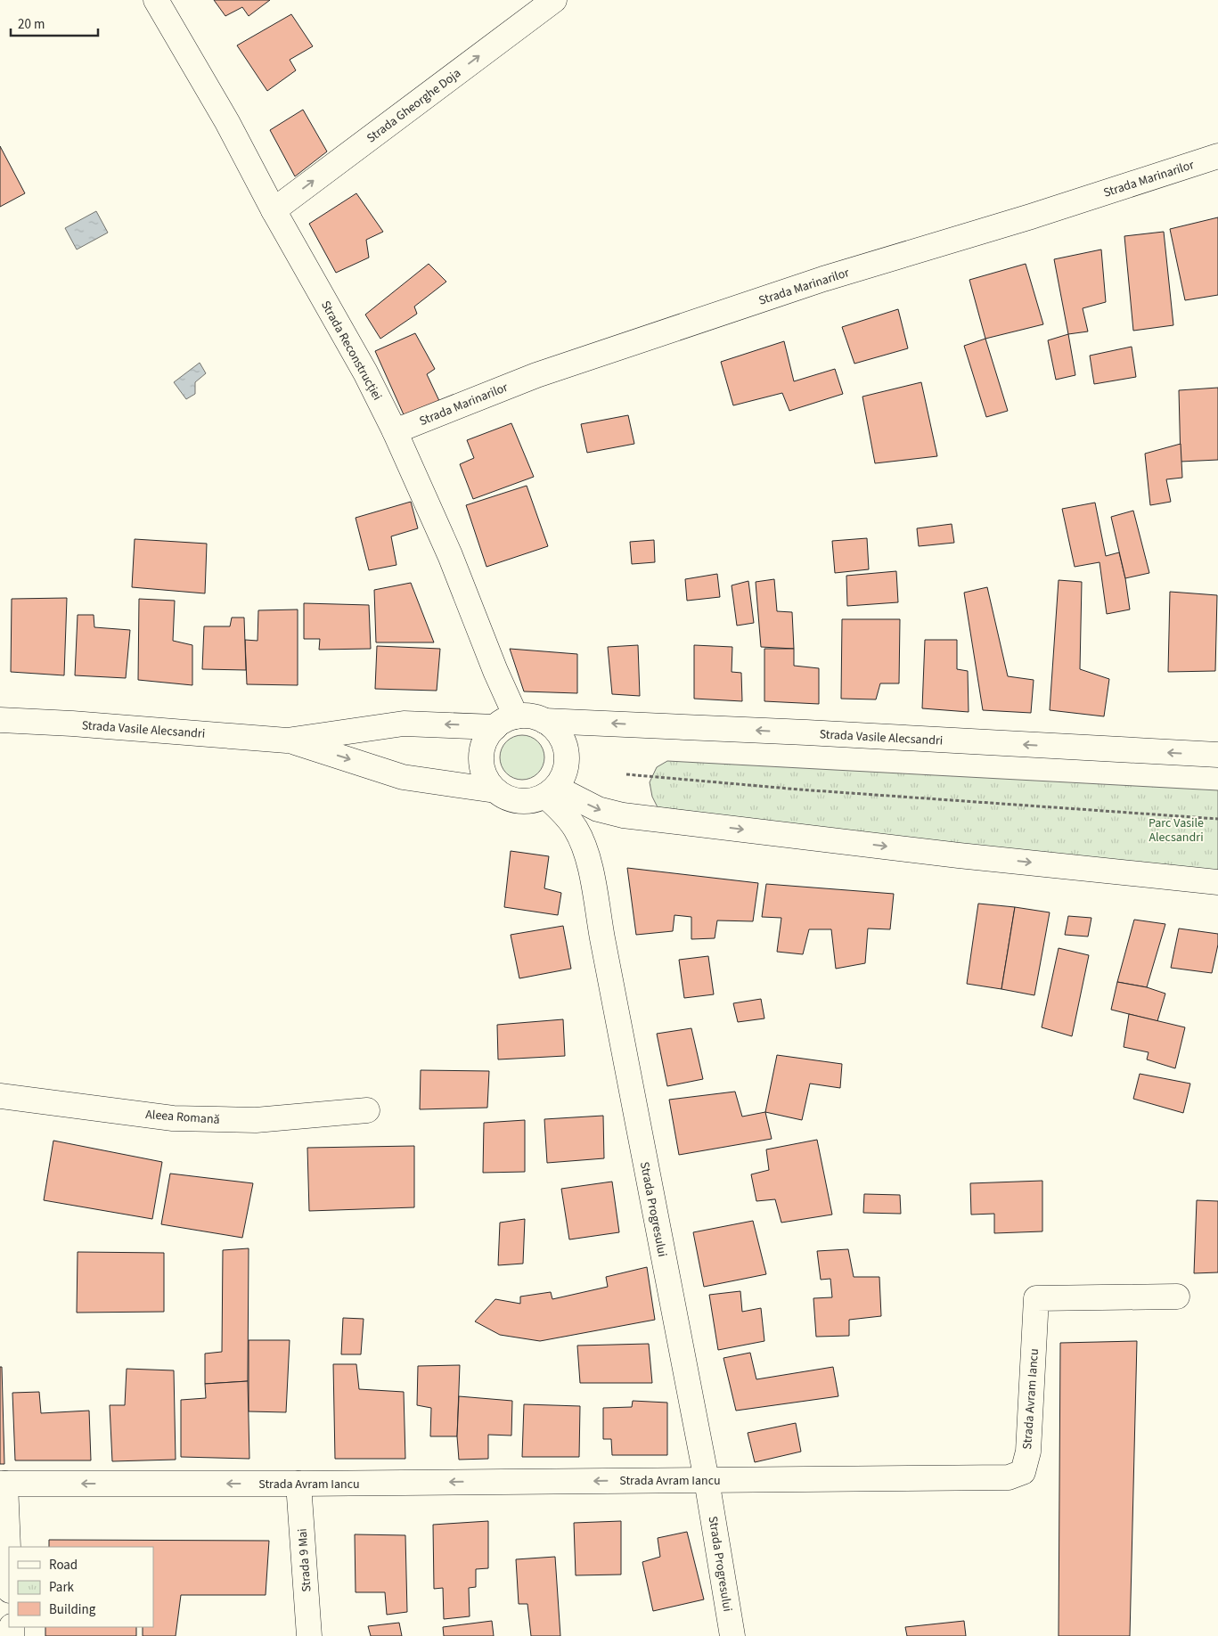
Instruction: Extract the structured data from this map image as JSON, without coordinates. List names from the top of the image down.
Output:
{
  "streets": {
    "street": [
      "Strada Gheorghe Doja",
      "Strada Marinarilor",
      "Strada Reconstrucției",
      "Strada Vasile Alecsandri",
      "Aleea Romană",
      "Strada Progresului",
      "Strada Avram Iancu",
      "Strada 9 Mai"
    ]
  },
  "crossings": [
    ["Strada Gheorghe Doja", "Strada Reconstrucției"],
    ["Strada Marinarilor", "Strada Reconstrucției"],
    ["Strada Reconstrucției", "Strada Vasile Alecsandri"],
    ["Strada Reconstrucției", "Strada Progresului"],
    ["Strada Vasile Alecsandri", "Strada Progresului"],
    ["Strada Progresului", "Strada Avram Iancu"],
    ["Strada Avram Iancu", "Strada 9 Mai"]
  ],
  "one_way": ["Strada Gheorghe Doja", "Strada Avram Iancu"],
  "parks": ["Parc Vasile Alecsandri"],
  "legend": ["Road", "Park", "Building"],
  "scale_bar": "20 m"
}
